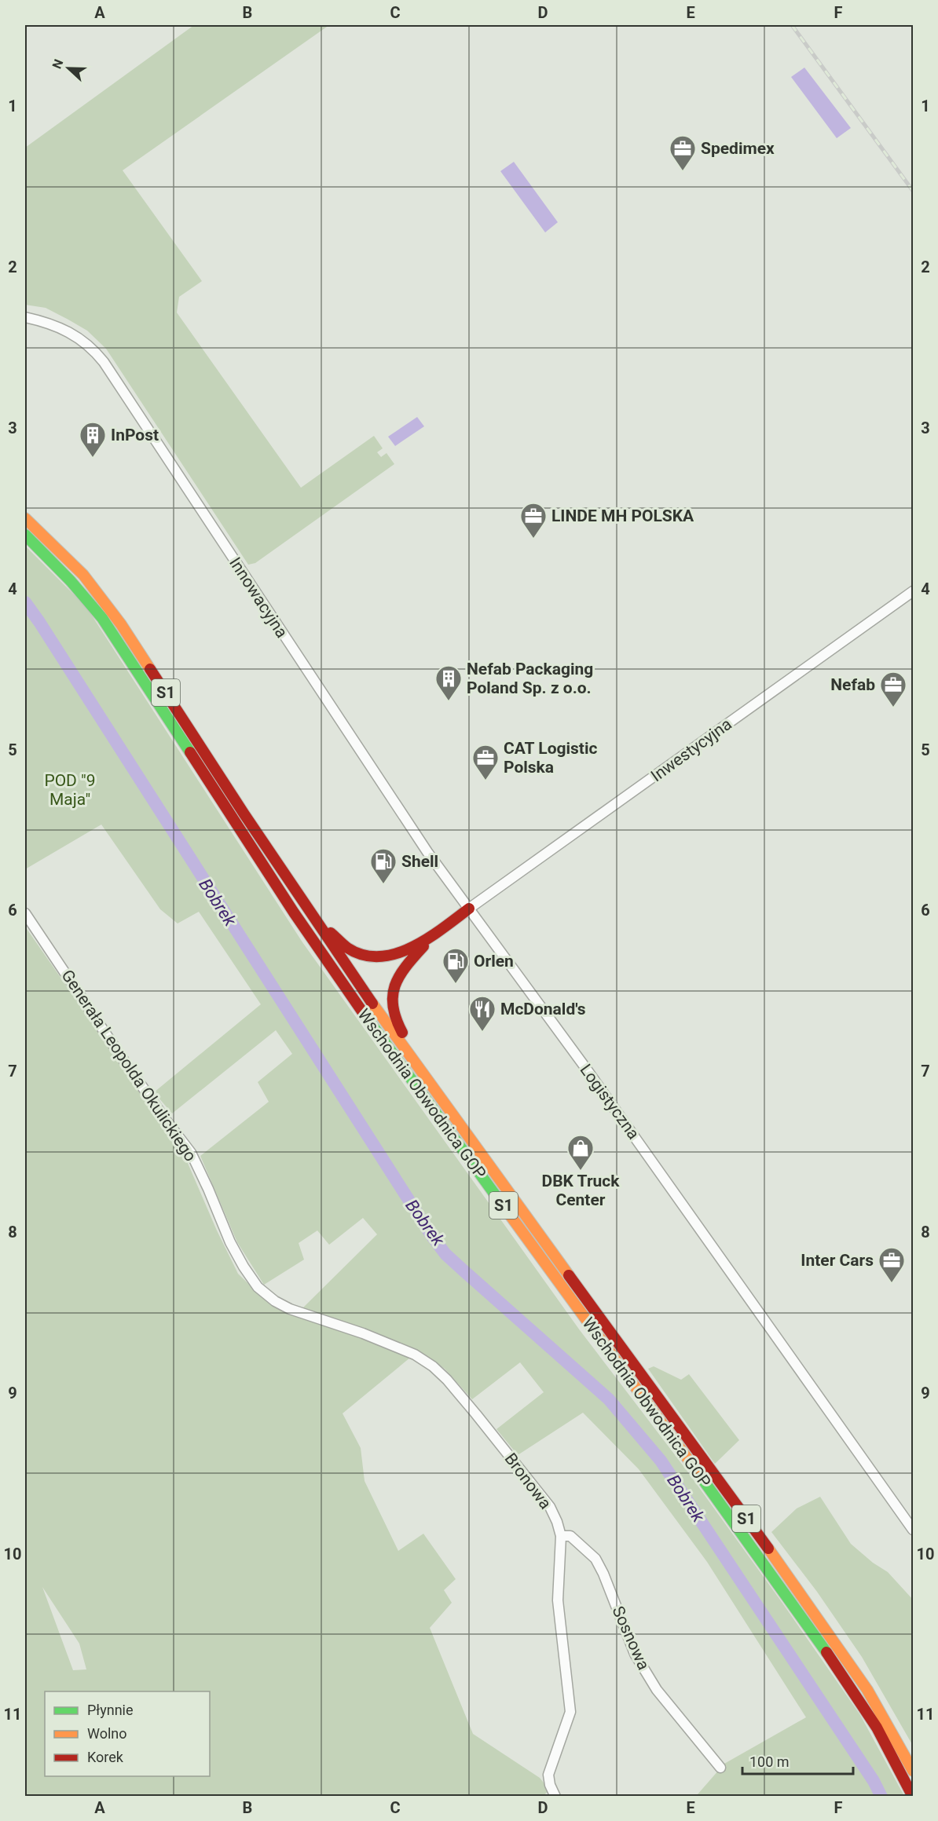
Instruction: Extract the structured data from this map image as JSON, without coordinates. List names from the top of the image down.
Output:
{
  "streets": {
    "highway": ["S1", "Wschodnia Obwodnica GOP"],
    "street": [
      "Innowacyjna",
      "Inwestycyjna",
      "Generała Leopolda Okulickiego",
      "Logistyczna",
      "Bronowa",
      "Sosnowa"
    ]
  },
  "crossings": [
    ["Innowacyjna", "Inwestycyjna"],
    ["Innowacyjna", "Logistyczna"],
    ["Inwestycyjna", "Logistyczna"],
    ["Generała Leopolda Okulickiego", "Bronowa"],
    ["Bronowa", "Sosnowa"]
  ],
  "water": ["Bobrek"],
  "parks": ["POD \"9 Maja\""],
  "places": {
    "office": [
      "Spedimex",
      "LINDE MH POLSKA",
      "Nefab",
      "CAT Logistic Polska",
      "Inter Cars"
    ],
    "building": ["InPost", "Nefab Packaging Poland Sp. z o.o."],
    "fuel station": ["Shell", "Orlen"],
    "restaurant": ["McDonald's"],
    "shop": ["DBK Truck Center"]
  },
  "legend": ["Płynnie", "Wolno", "Korek"],
  "scale_bar": "100 m",
  "north": "left",
  "grid": {
    "columns": [
      "A",
      "B",
      "C",
      "D",
      "E",
      "F"
    ],
    "rows": [
      "1",
      "2",
      "3",
      "4",
      "5",
      "6",
      "7",
      "8",
      "9",
      "10",
      "11"
    ]
  }
}
